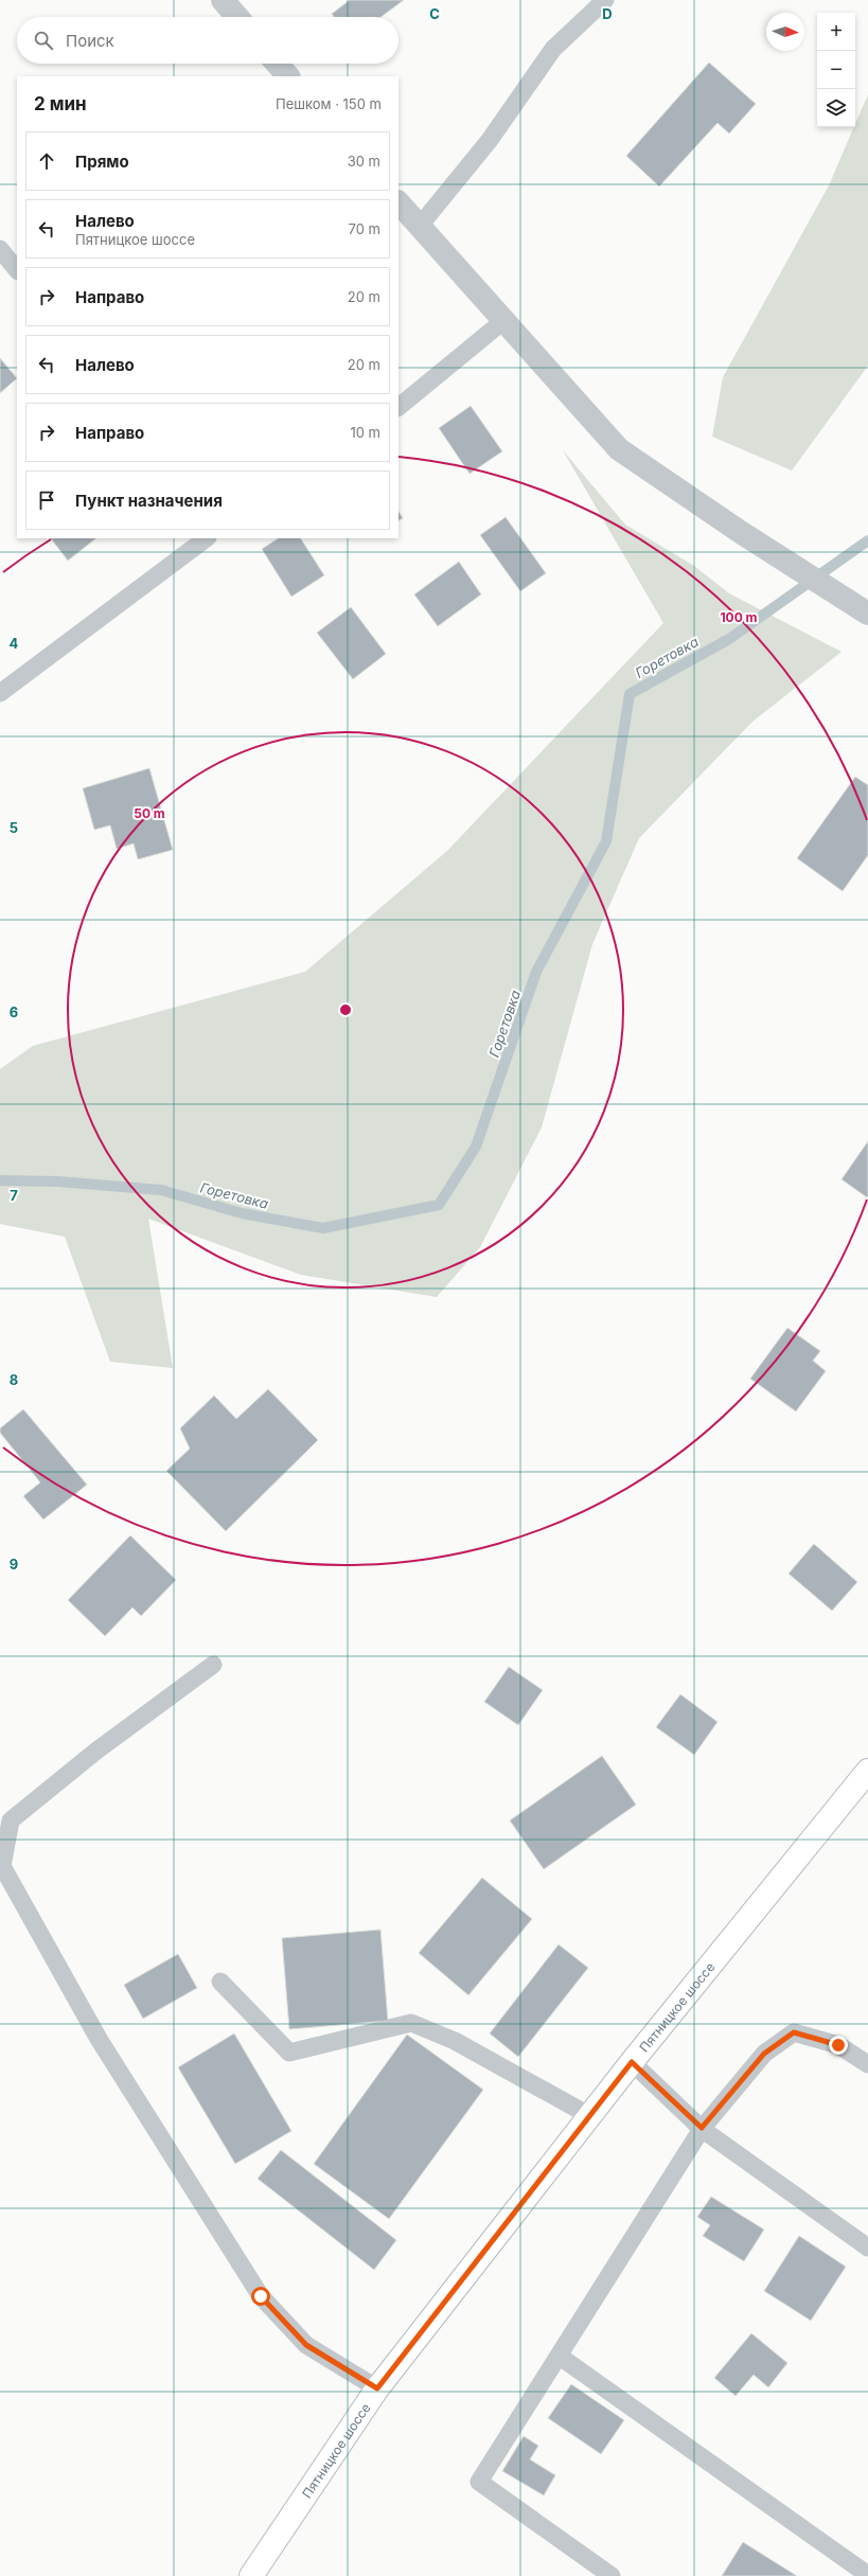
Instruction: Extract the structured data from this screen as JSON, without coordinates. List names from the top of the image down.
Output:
{
  "streets": {
    "main road": ["Пятницкое шоссе"]
  },
  "water": ["Горетовка"],
  "north": "right",
  "page": {
    "map_buttons": ["+", "−"],
    "search": "Поиск",
    "heading": ["2 мин", "Пешком · 150 m"],
    "list": [
      ["Прямо", "30 m"],
      ["Налево", "Пятницкое шоссе", "70 m"],
      ["Направо", "20 m"],
      ["Налево", "20 m"],
      ["Направо", "10 m"],
      "Пункт назначения"
    ]
  },
  "grid": {
    "columns": ["C", "D"],
    "rows": [
      "4",
      "5",
      "6",
      "7",
      "8",
      "9"
    ]
  },
  "rings": ["100 m", "50 m"]
}
